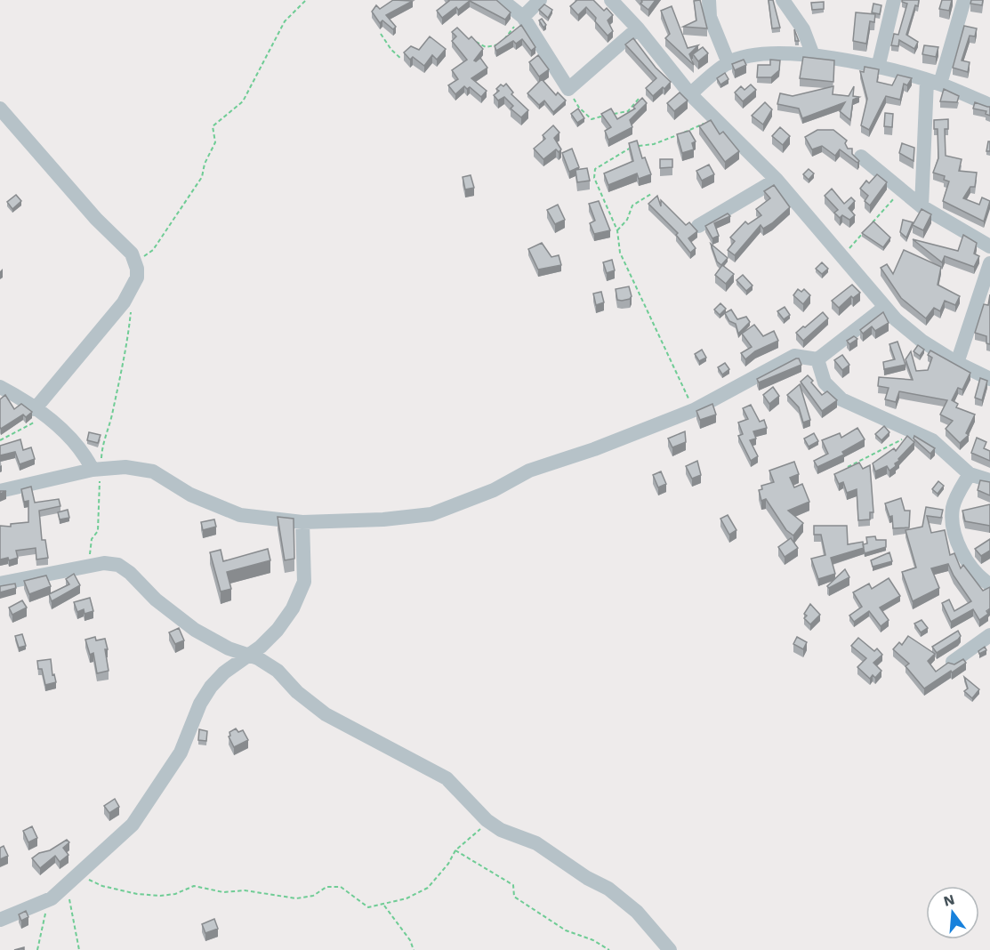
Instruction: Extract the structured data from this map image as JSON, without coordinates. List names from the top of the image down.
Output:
{
  "north": "top"
}
